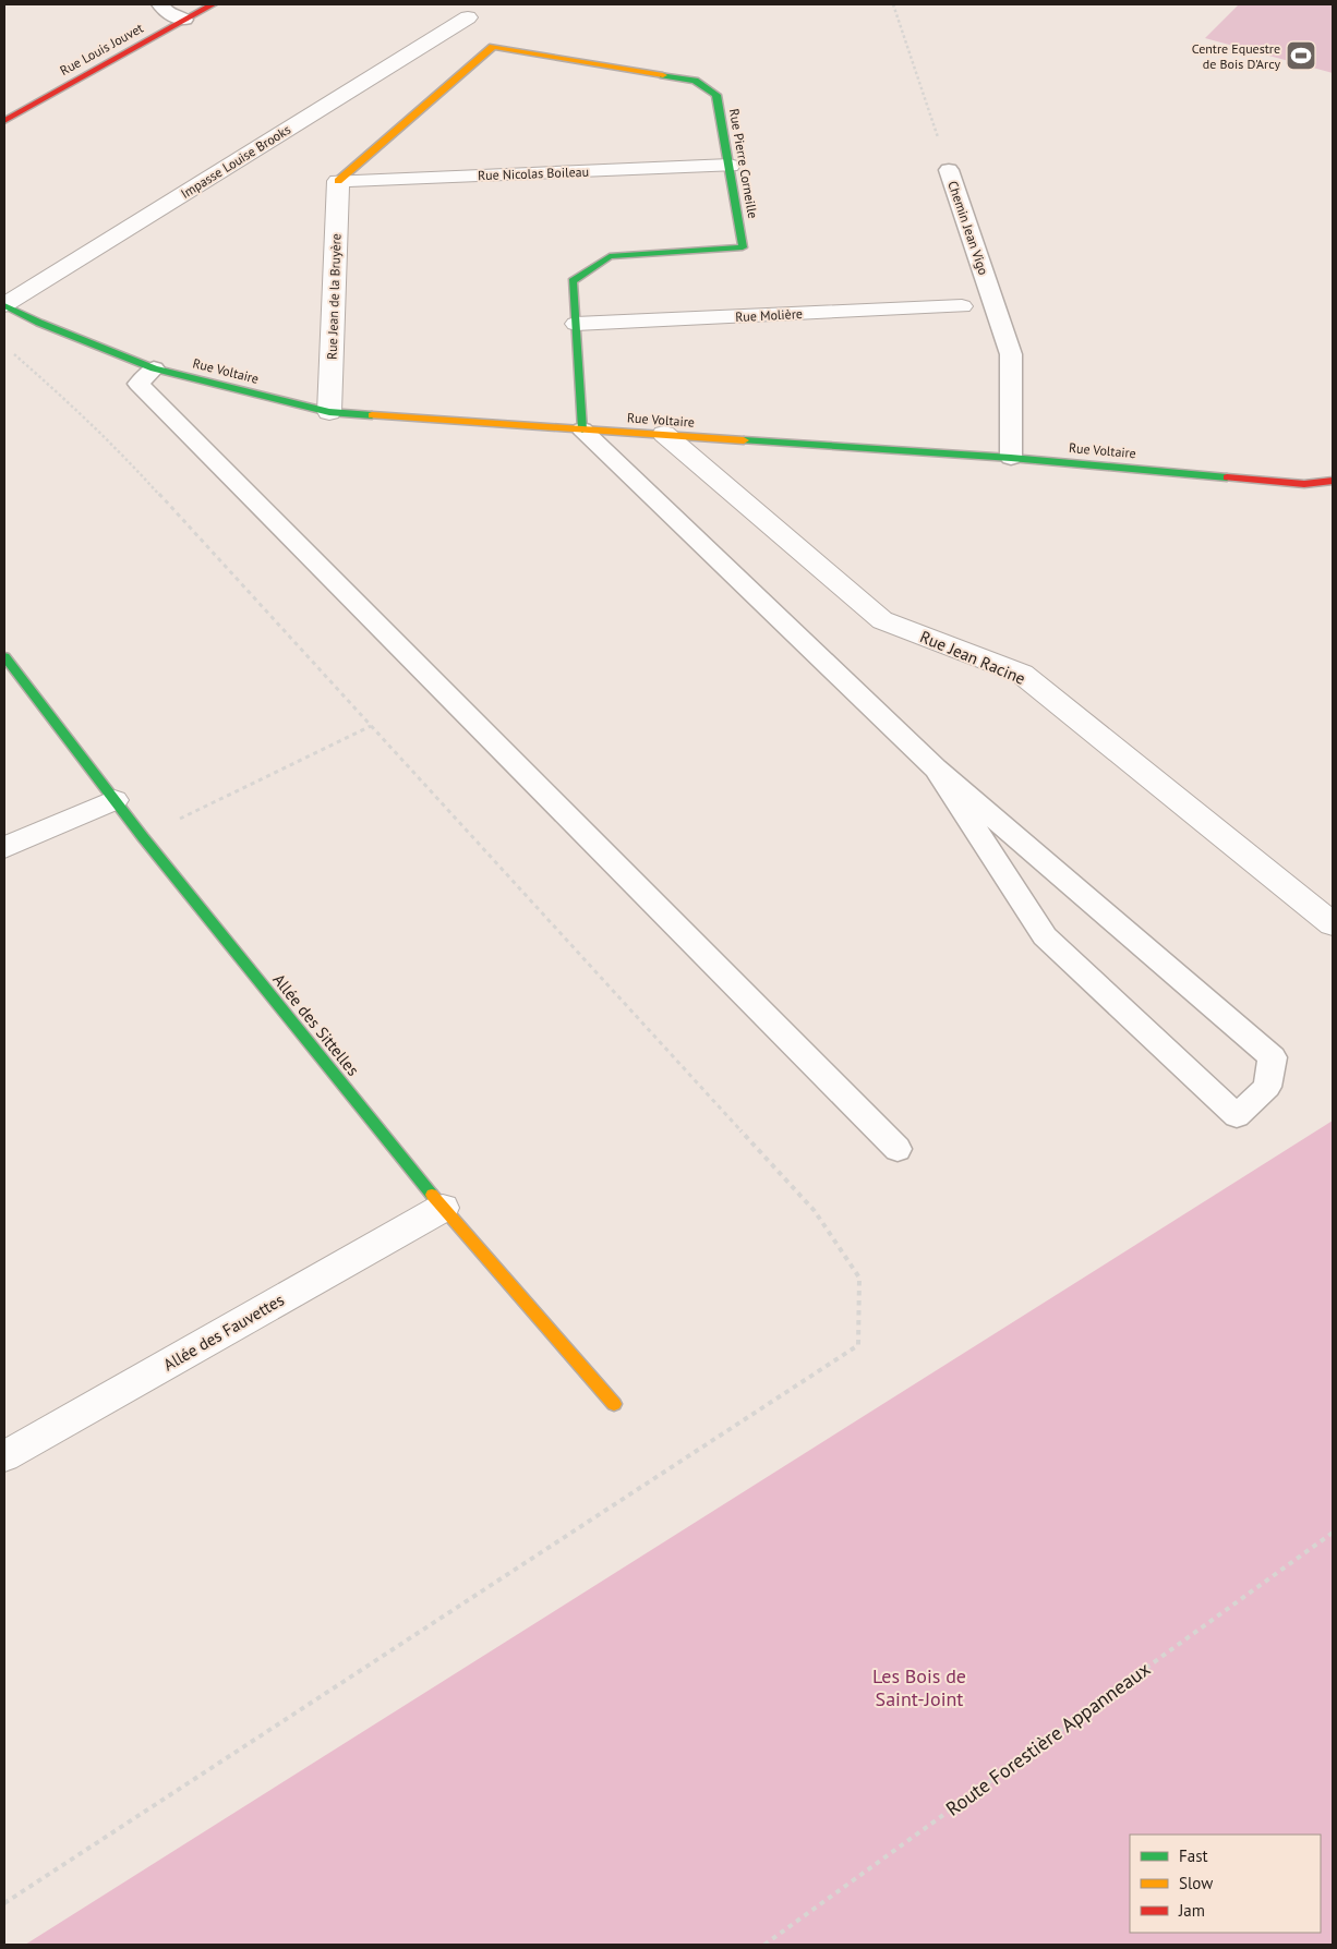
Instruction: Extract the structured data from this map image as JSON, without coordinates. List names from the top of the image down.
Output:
{
  "streets": {
    "street": [
      "Rue Louis Jouvet",
      "Impasse Louise Brooks",
      "Rue Pierre Corneille",
      "Rue Nicolas Boileau",
      "Rue Jean de la Bruyère",
      "Rue Molière",
      "Rue Voltaire",
      "Rue Jean Racine",
      "Allée des Sittelles",
      "Allée des Fauvettes"
    ],
    "lane": ["Chemin Jean Vigo"],
    "path": ["Route Forestière Appanneaux"]
  },
  "crossings": [
    ["Impasse Louise Brooks", "Rue Voltaire"],
    ["Rue Pierre Corneille", "Rue Nicolas Boileau"],
    ["Rue Pierre Corneille", "Rue Jean de la Bruyère"],
    ["Rue Pierre Corneille", "Rue Molière"],
    ["Rue Pierre Corneille", "Rue Voltaire"],
    ["Rue Nicolas Boileau", "Rue Jean de la Bruyère"],
    ["Chemin Jean Vigo", "Rue Voltaire"],
    ["Rue Jean de la Bruyère", "Rue Voltaire"],
    ["Rue Voltaire", "Rue Jean Racine"],
    ["Allée des Sittelles", "Allée des Fauvettes"]
  ],
  "parks": ["Les Bois de Saint-Joint"],
  "places": {
    "sports": ["Centre Equestre de Bois D'Arcy"]
  },
  "legend": ["Fast", "Slow", "Jam"]
}
